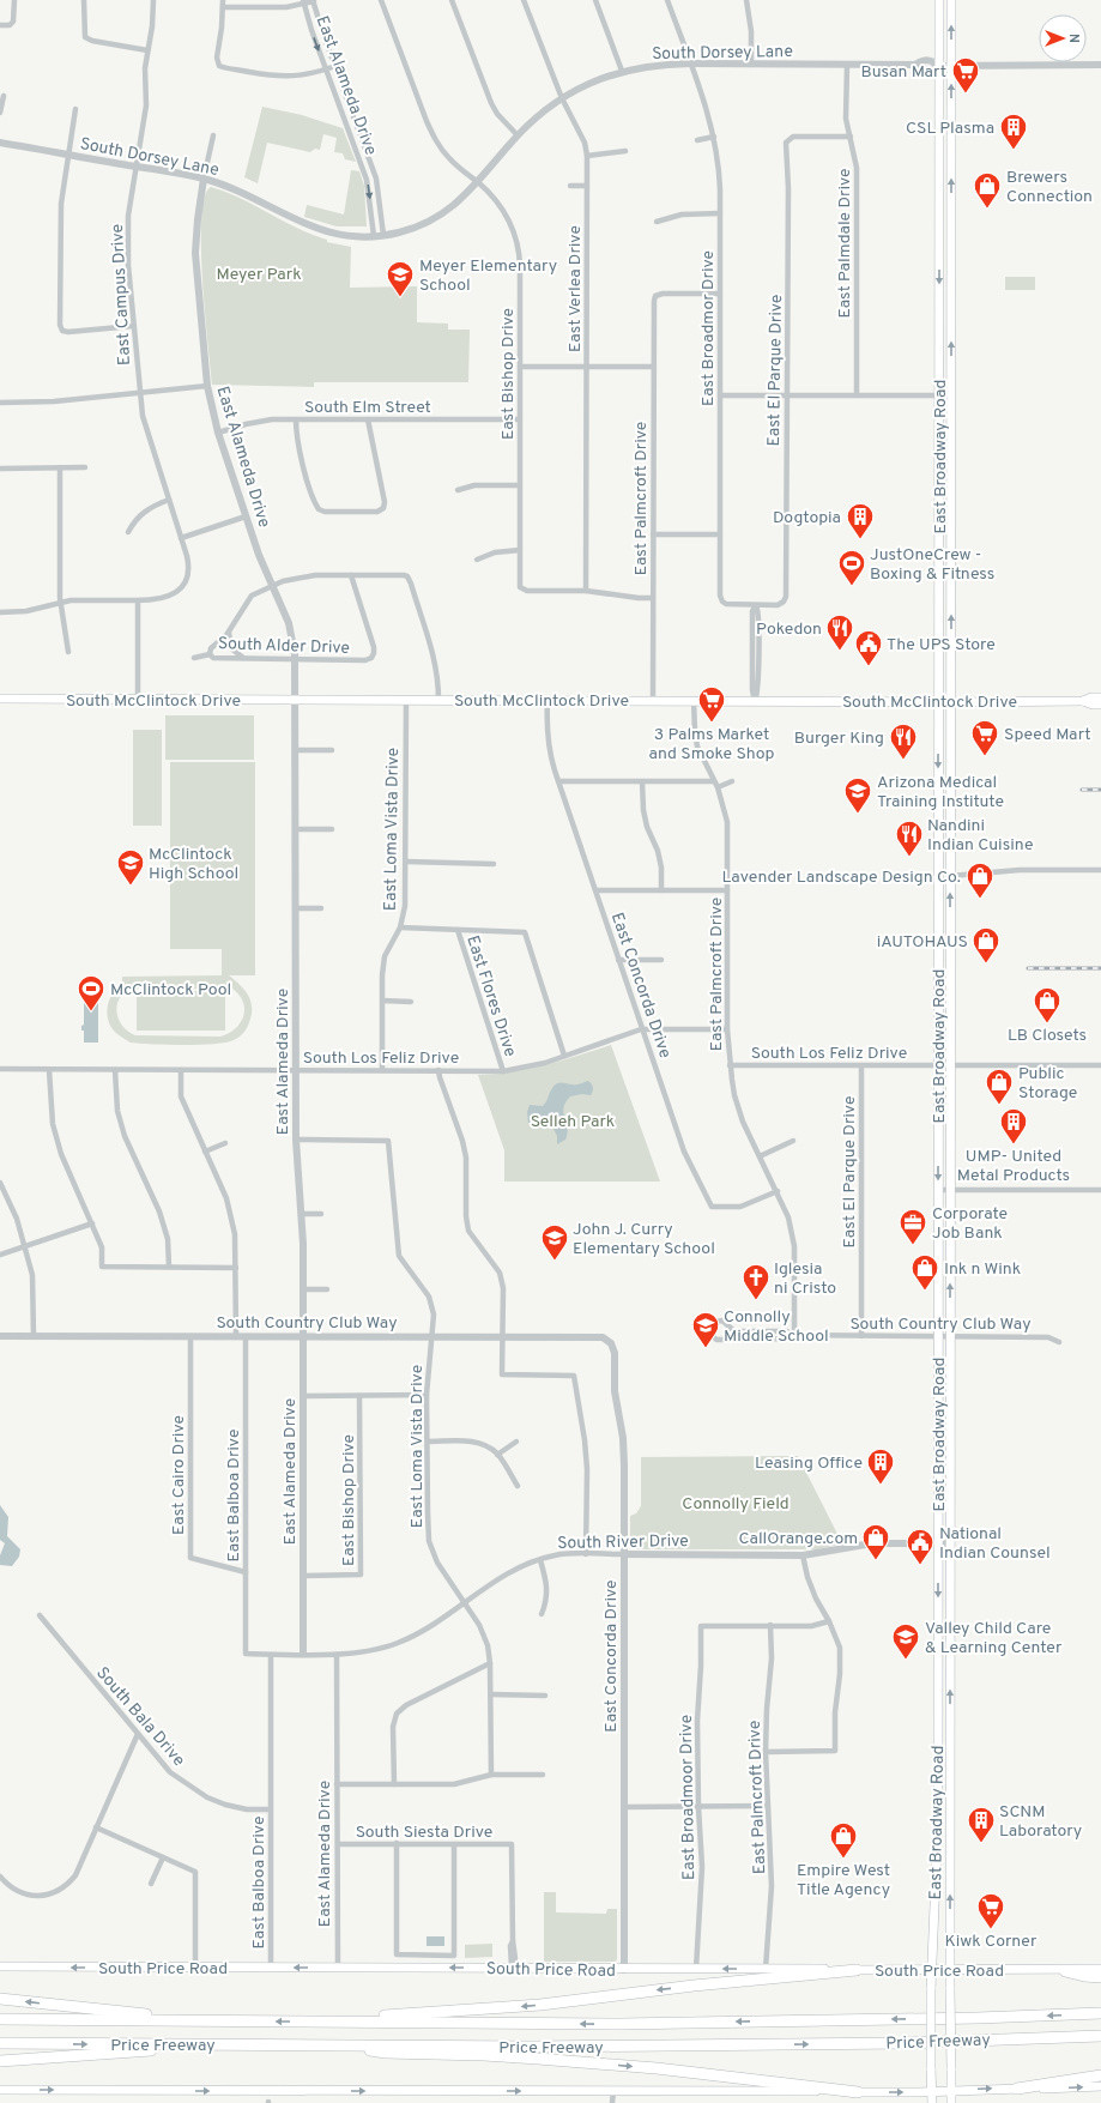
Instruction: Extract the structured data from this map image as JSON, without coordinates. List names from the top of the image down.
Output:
{
  "streets": {
    "highway": ["Price Freeway"],
    "main road": ["East Broadway Road", "South McClintock Drive", "South Price Road"],
    "street": [
      "South Dorsey Lane",
      "East Alameda Drive",
      "East Palmdale Drive",
      "East Verlea Drive",
      "East Campus Drive",
      "East Broadmor Drive",
      "East El Parque Drive",
      "East Bishop Drive",
      "South Elm Street",
      "East Palmcroft Drive",
      "South Alder Drive",
      "East Loma Vista Drive",
      "East Concorda Drive",
      "East Flores Drive",
      "South Los Feliz Drive",
      "South Country Club Way",
      "East Cairo Drive",
      "East Balboa Drive",
      "South River Drive",
      "South Bala Drive",
      "East Broadmoor Drive",
      "South Siesta Drive"
    ]
  },
  "crossings": [
    ["South Dorsey Lane", "East Alameda Drive"],
    ["South Dorsey Lane", "East Palmdale Drive"],
    ["South Dorsey Lane", "East Verlea Drive"],
    ["South Dorsey Lane", "East Campus Drive"],
    ["South Dorsey Lane", "East Broadmor Drive"],
    ["South Dorsey Lane", "East Bishop Drive"],
    ["South Dorsey Lane", "East Broadway Road"],
    ["East Alameda Drive", "East Bishop Drive"],
    ["East Alameda Drive", "South Elm Street"],
    ["East Alameda Drive", "South Alder Drive"],
    ["East Alameda Drive", "South McClintock Drive"],
    ["East Alameda Drive", "East Loma Vista Drive"],
    ["East Alameda Drive", "South Los Feliz Drive"],
    ["East Alameda Drive", "South Country Club Way"],
    ["East Alameda Drive", "South River Drive"],
    ["East Alameda Drive", "South Siesta Drive"],
    ["East Alameda Drive", "South Price Road"],
    ["East Palmdale Drive", "East El Parque Drive"],
    ["East Verlea Drive", "East Bishop Drive"],
    ["East Broadmor Drive", "East El Parque Drive"],
    ["East Broadmor Drive", "East Palmcroft Drive"],
    ["East El Parque Drive", "South Los Feliz Drive"],
    ["East El Parque Drive", "South Country Club Way"],
    ["East Bishop Drive", "South Elm Street"],
    ["East Broadway Road", "South McClintock Drive"],
    ["East Broadway Road", "South Los Feliz Drive"],
    ["East Broadway Road", "South Country Club Way"],
    ["East Broadway Road", "South River Drive"],
    ["East Broadway Road", "South Price Road"],
    ["East Palmcroft Drive", "South McClintock Drive"],
    ["East Palmcroft Drive", "East Concorda Drive"],
    ["East Palmcroft Drive", "South Los Feliz Drive"],
    ["East Palmcroft Drive", "South Country Club Way"],
    ["East Palmcroft Drive", "East Broadmoor Drive"],
    ["East Palmcroft Drive", "South Price Road"],
    ["South McClintock Drive", "East Loma Vista Drive"],
    ["South McClintock Drive", "East Concorda Drive"],
    ["East Loma Vista Drive", "South Los Feliz Drive"],
    ["East Loma Vista Drive", "South Country Club Way"],
    ["East Loma Vista Drive", "South River Drive"],
    ["East Concorda Drive", "South Los Feliz Drive"],
    ["East Concorda Drive", "South Country Club Way"],
    ["East Concorda Drive", "South River Drive"],
    ["East Concorda Drive", "South Price Road"],
    ["East Flores Drive", "South Los Feliz Drive"],
    ["South Country Club Way", "East Cairo Drive"],
    ["South Country Club Way", "East Balboa Drive"],
    ["East Cairo Drive", "East Balboa Drive"],
    ["East Balboa Drive", "South River Drive"],
    ["East Balboa Drive", "South Bala Drive"],
    ["East Balboa Drive", "South Price Road"],
    ["East Broadmoor Drive", "South Price Road"],
    ["South Siesta Drive", "South Price Road"]
  ],
  "one_way": ["South Price Road"],
  "parks": ["Meyer Park", "Selleh Park", "Connolly Field"],
  "places": {
    "supermarket": [
      "Busan Mart",
      "3 Palms Market and Smoke Shop",
      "Speed Mart",
      "Kiwk Corner"
    ],
    "building": [
      "CSL Plasma",
      "Dogtopia",
      "UMP- United Metal Products",
      "Leasing Office",
      "SCNM Laboratory"
    ],
    "shop": [
      "Brewers Connection",
      "Lavender Landscape Design Co.",
      "iAUTOHAUS",
      "LB Closets",
      "Public Storage",
      "Ink n Wink",
      "CallOrange.com",
      "Empire West Title Agency"
    ],
    "school or university": [
      "Meyer Elementary School",
      "Arizona Medical Training Institute",
      "McClintock High School",
      "John J. Curry Elementary School",
      "Connolly Middle School",
      "Valley Child Care & Learning Center"
    ],
    "sports": ["JustOneCrew - Boxing & Fitness", "McClintock Pool"],
    "restaurant": ["Pokedon", "Burger King", "Nandini Indian Cuisine"],
    "public building": ["The UPS Store", "National Indian Counsel"],
    "office": ["Corporate Job Bank"],
    "church": ["Iglesia ni Cristo"]
  },
  "north": "right"
}
